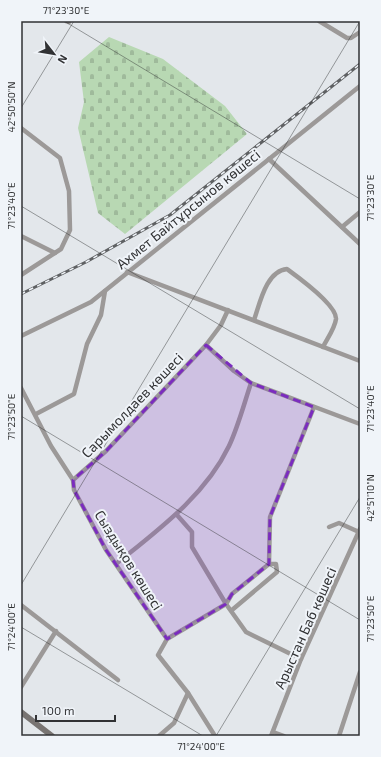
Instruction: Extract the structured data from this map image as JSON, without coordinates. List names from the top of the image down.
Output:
{
  "streets": {
    "street": [
      "Ахмет Байтұрсынов көшесі",
      "Сарымолдаев көшесі",
      "Сыздықов көшесі",
      "Арыстан Баб көшесі"
    ]
  },
  "crossings": [
    ["Сарымолдаев көшесі", "Сыздықов көшесі"]
  ],
  "scale_bar": "100 m",
  "north": "bottom right",
  "coordinates": [
    "71°23'30\"E",
    "42°50'50\"N",
    "71°23'40\"E",
    "71°23'50\"E",
    "42°51'10\"N",
    "71°24'00\"E"
  ]
}
